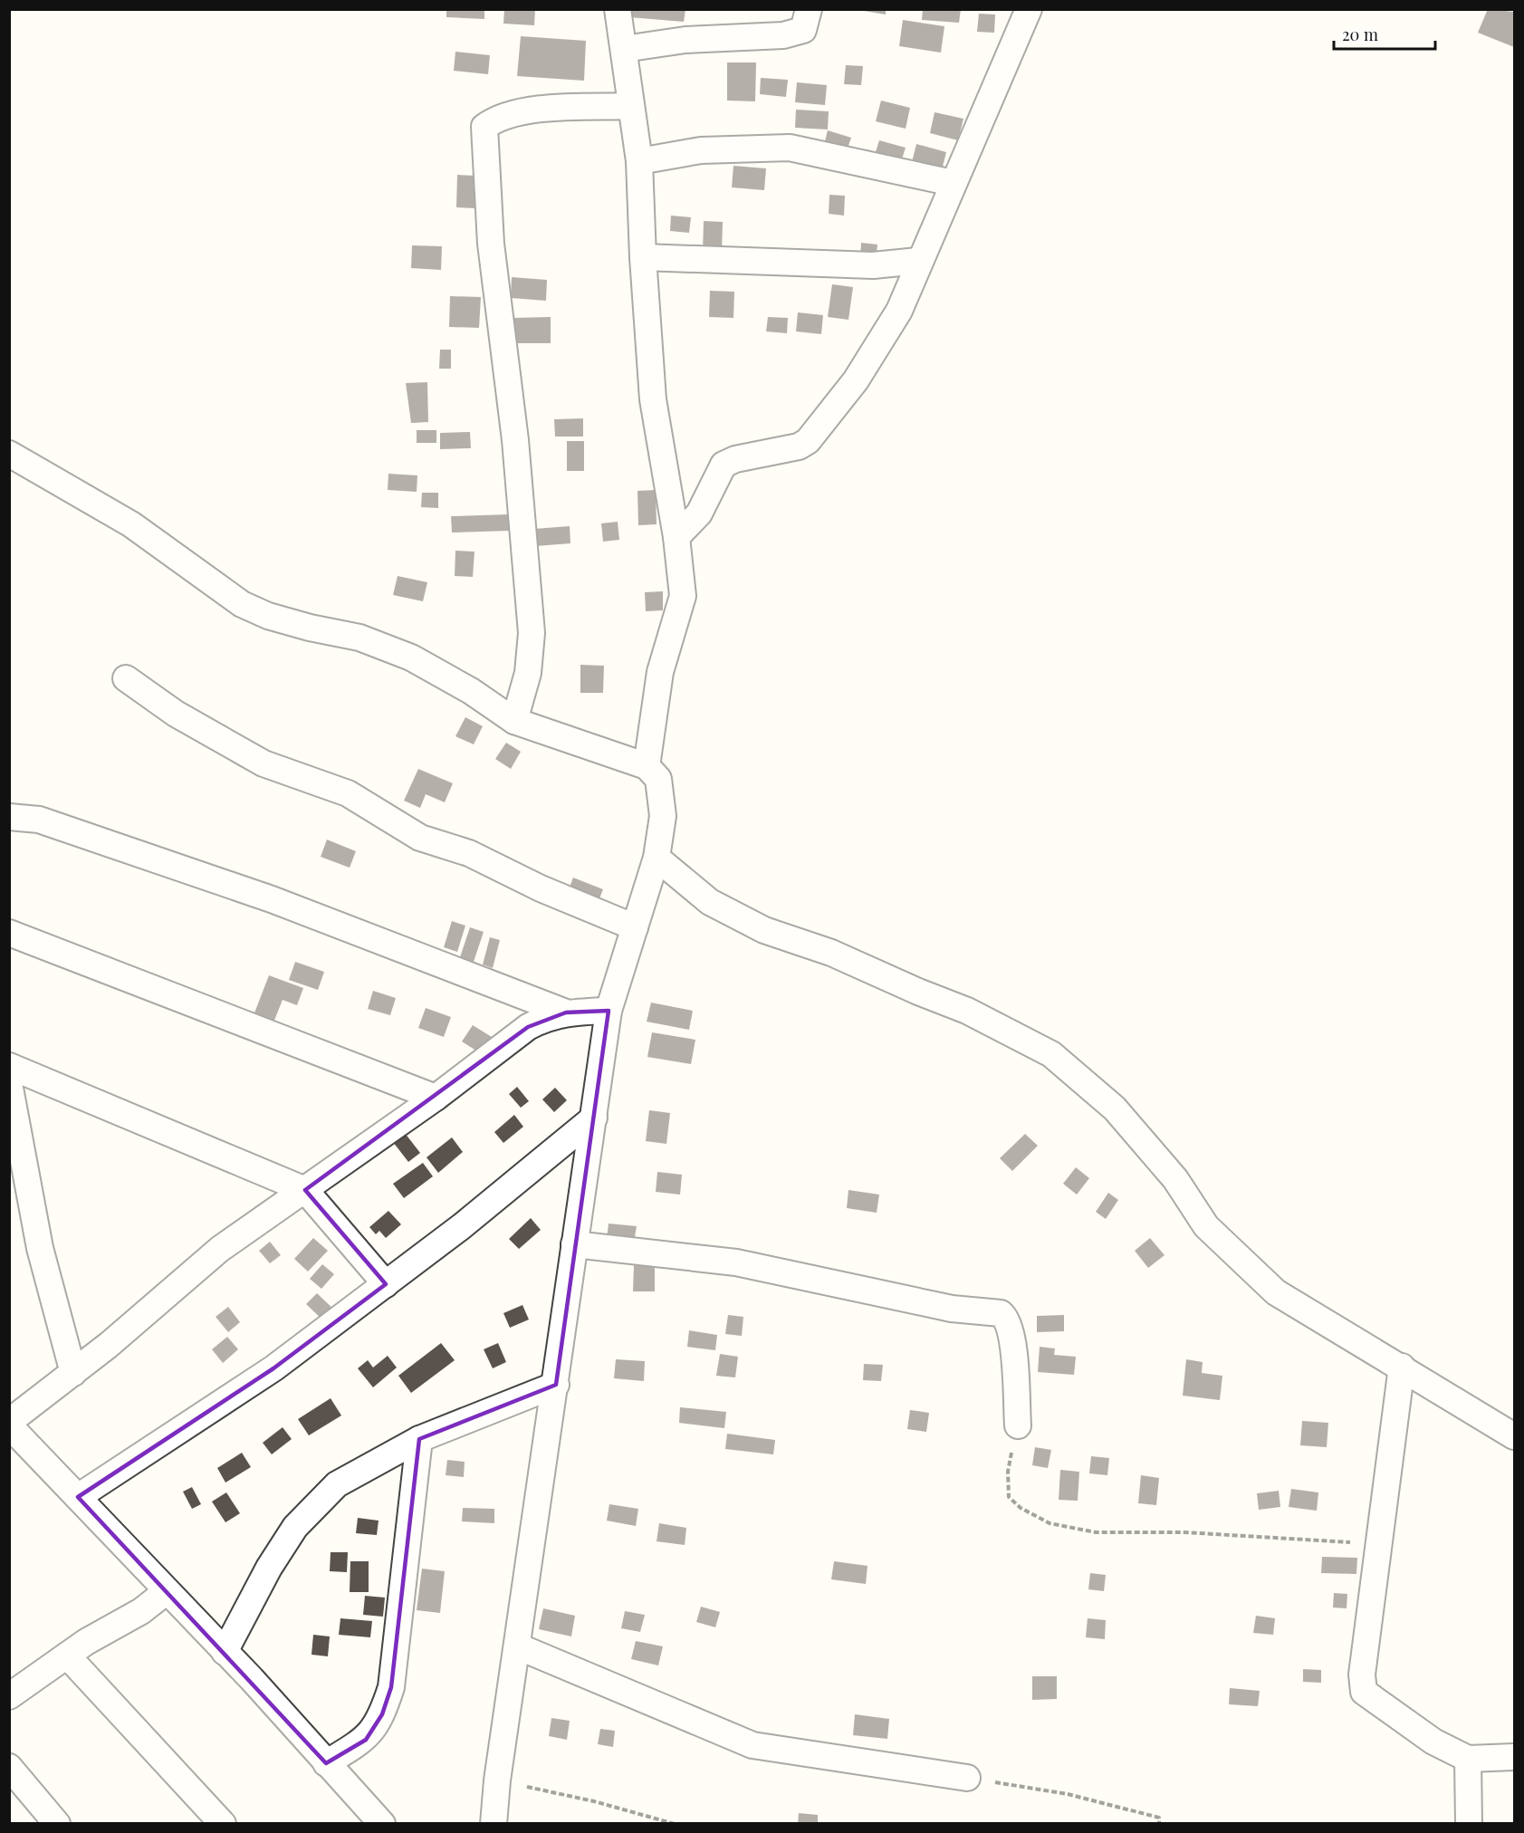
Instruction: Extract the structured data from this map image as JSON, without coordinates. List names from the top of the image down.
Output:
{
  "scale_bar": "20 m"
}
